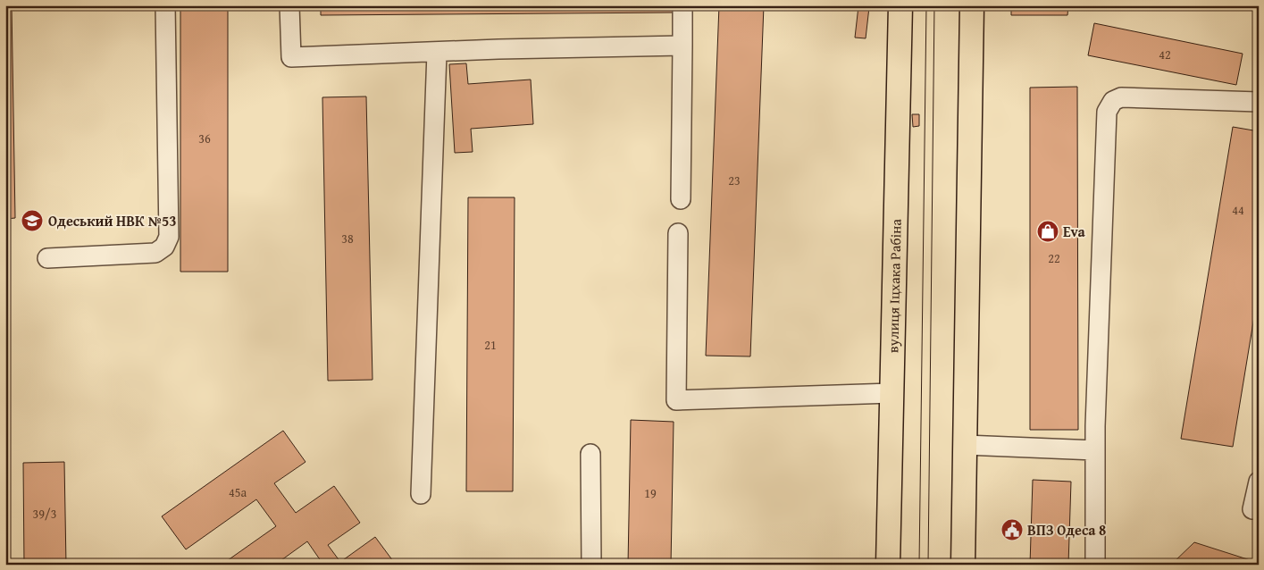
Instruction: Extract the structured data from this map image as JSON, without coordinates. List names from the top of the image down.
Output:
{
  "streets": {
    "main road": ["вулиця Іцхака Рабіна"]
  },
  "places": {
    "school or university": ["Одеський НВК №53"],
    "shop": ["Eva"],
    "public building": ["ВПЗ Одеса 8"]
  },
  "house_numbers": [
    "42",
    "36",
    "23",
    "44",
    "38",
    "22",
    "21",
    "45а",
    "19",
    "39/3"
  ]
}
